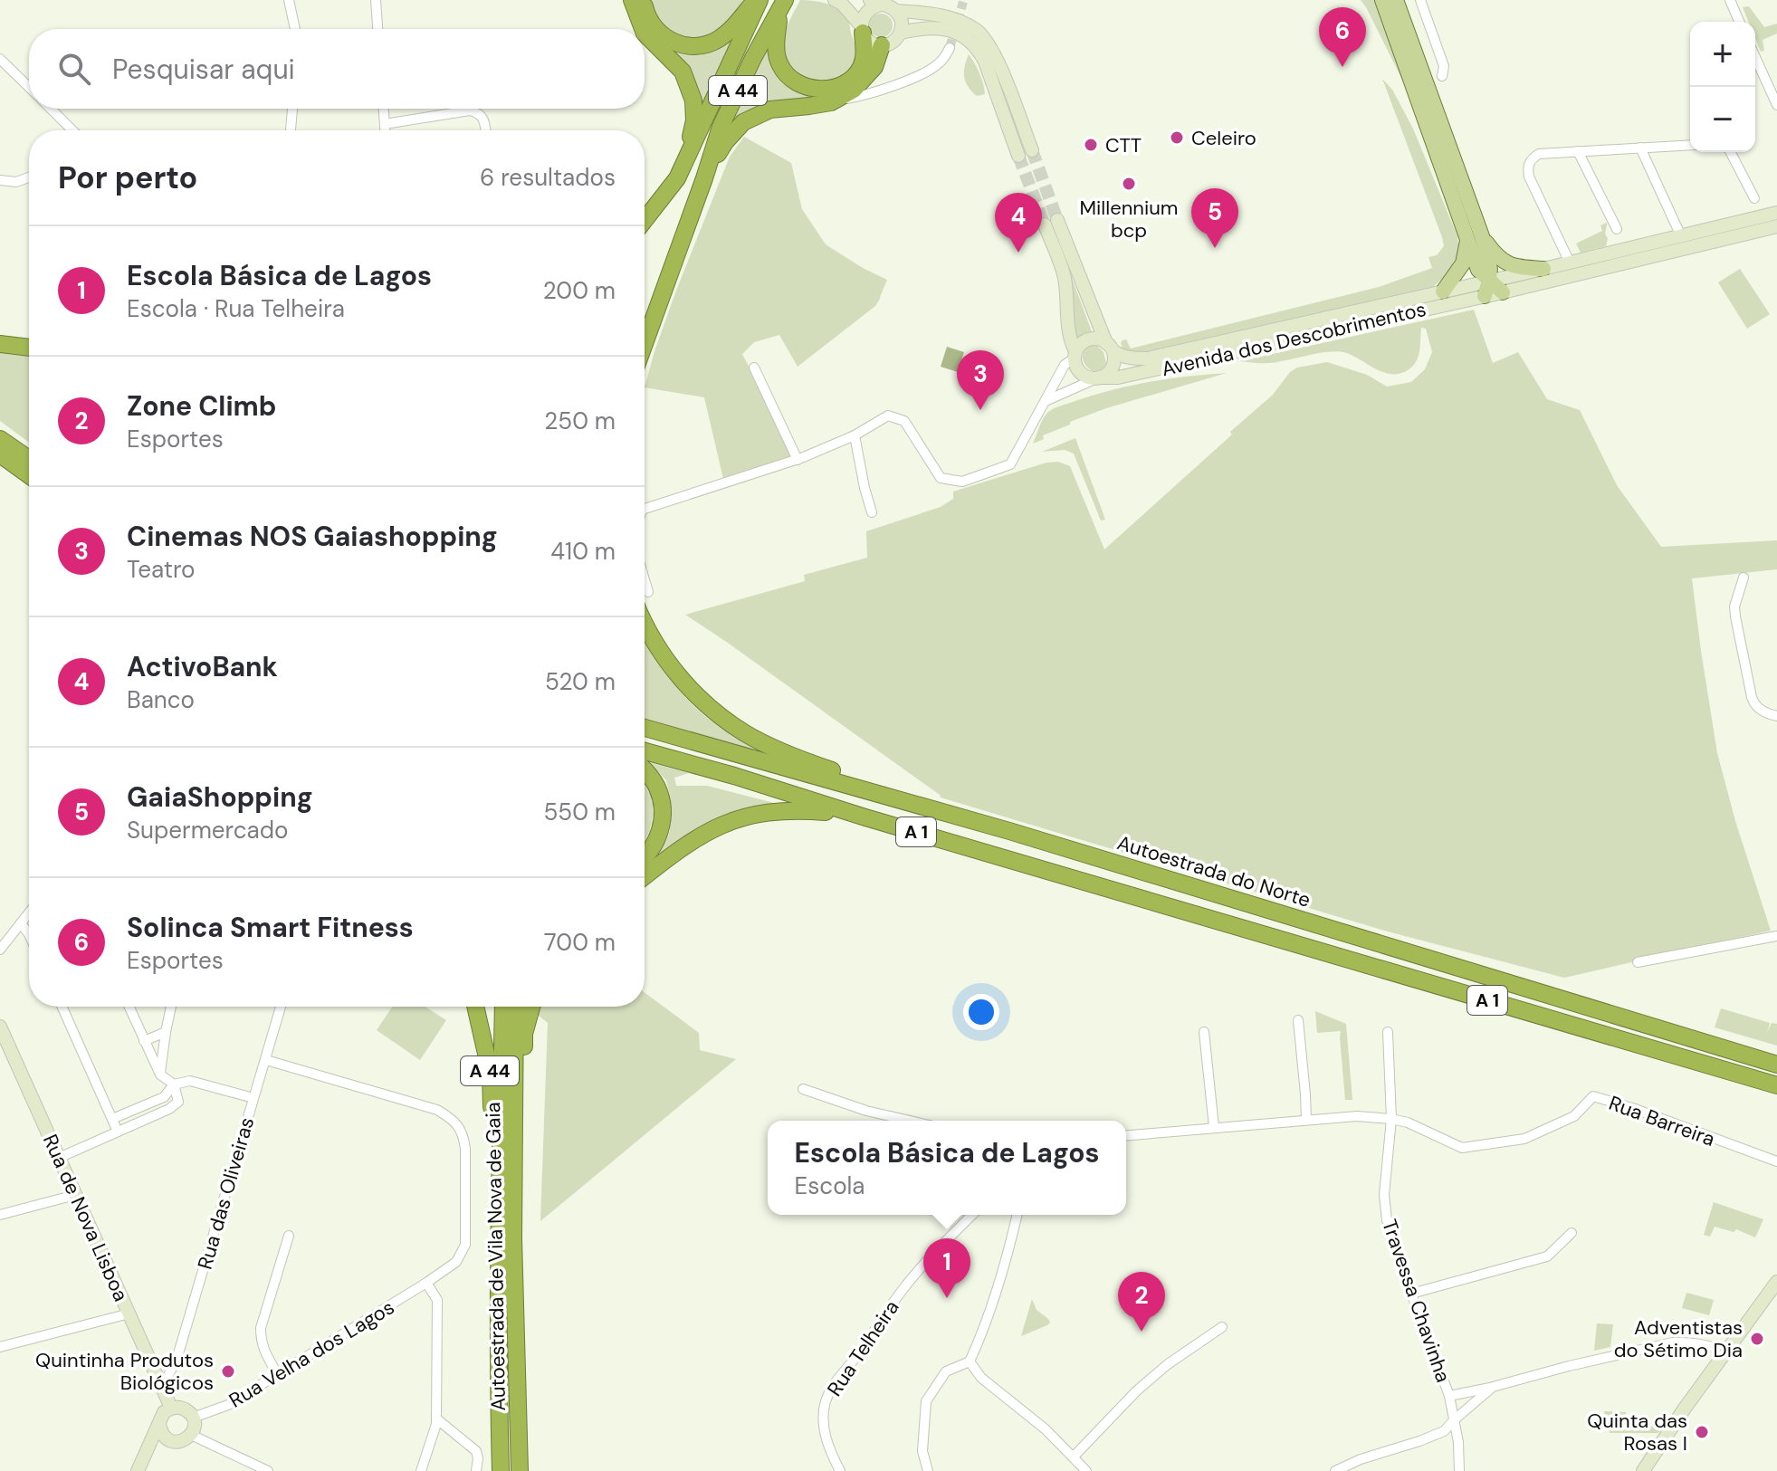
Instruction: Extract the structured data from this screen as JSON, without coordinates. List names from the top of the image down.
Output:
{
  "streets": {
    "highway": [
      "A 44",
      "A 1",
      "Autoestrada do Norte",
      "Autoestrada de Vila Nova de Gaia"
    ],
    "main road": ["Avenida dos Descobrimentos", "Rua de Nova Lisboa"],
    "street": [
      "Rua Barreira",
      "Rua das Oliveiras",
      "Travessa Chavinha",
      "Rua Telheira",
      "Rua Velha dos Lagos"
    ]
  },
  "crossings": [
    ["A 44", "Autoestrada de Vila Nova de Gaia"],
    ["A 1", "Autoestrada do Norte"],
    ["Rua Barreira", "Travessa Chavinha"],
    ["Rua das Oliveiras", "Rua de Nova Lisboa"],
    ["Rua das Oliveiras", "Rua Velha dos Lagos"],
    ["Rua de Nova Lisboa", "Rua Velha dos Lagos"]
  ],
  "places": [
    "Celeiro",
    "CTT",
    "Millennium bcp",
    "Adventistas do Sétimo Dia",
    "Quintinha Produtos Biológicos",
    "Quinta das Rosas I"
  ],
  "page": {
    "pins": [
      "6",
      "5",
      "4",
      "3",
      "1",
      "2"
    ],
    "map_buttons": ["+", "−"],
    "search": "Pesquisar aqui",
    "heading": ["Por perto", "6 resultados"],
    "list": [
      {
        "mark": "1",
        "name": "Escola Básica de Lagos",
        "note": "Escola · Rua Telheira",
        "value": "200 m"
      },
      {
        "mark": "2",
        "name": "Zone Climb",
        "note": "Esportes",
        "value": "250 m"
      },
      {
        "mark": "3",
        "name": "Cinemas NOS Gaiashopping",
        "note": "Teatro",
        "value": "410 m"
      },
      {
        "mark": "4",
        "name": "ActivoBank",
        "note": "Banco",
        "value": "520 m"
      },
      {
        "mark": "5",
        "name": "GaiaShopping",
        "note": "Supermercado",
        "value": "550 m"
      },
      {
        "mark": "6",
        "name": "Solinca Smart Fitness",
        "note": "Esportes",
        "value": "700 m"
      }
    ],
    "popup": ["Escola Básica de Lagos", "Escola"]
  }
}
